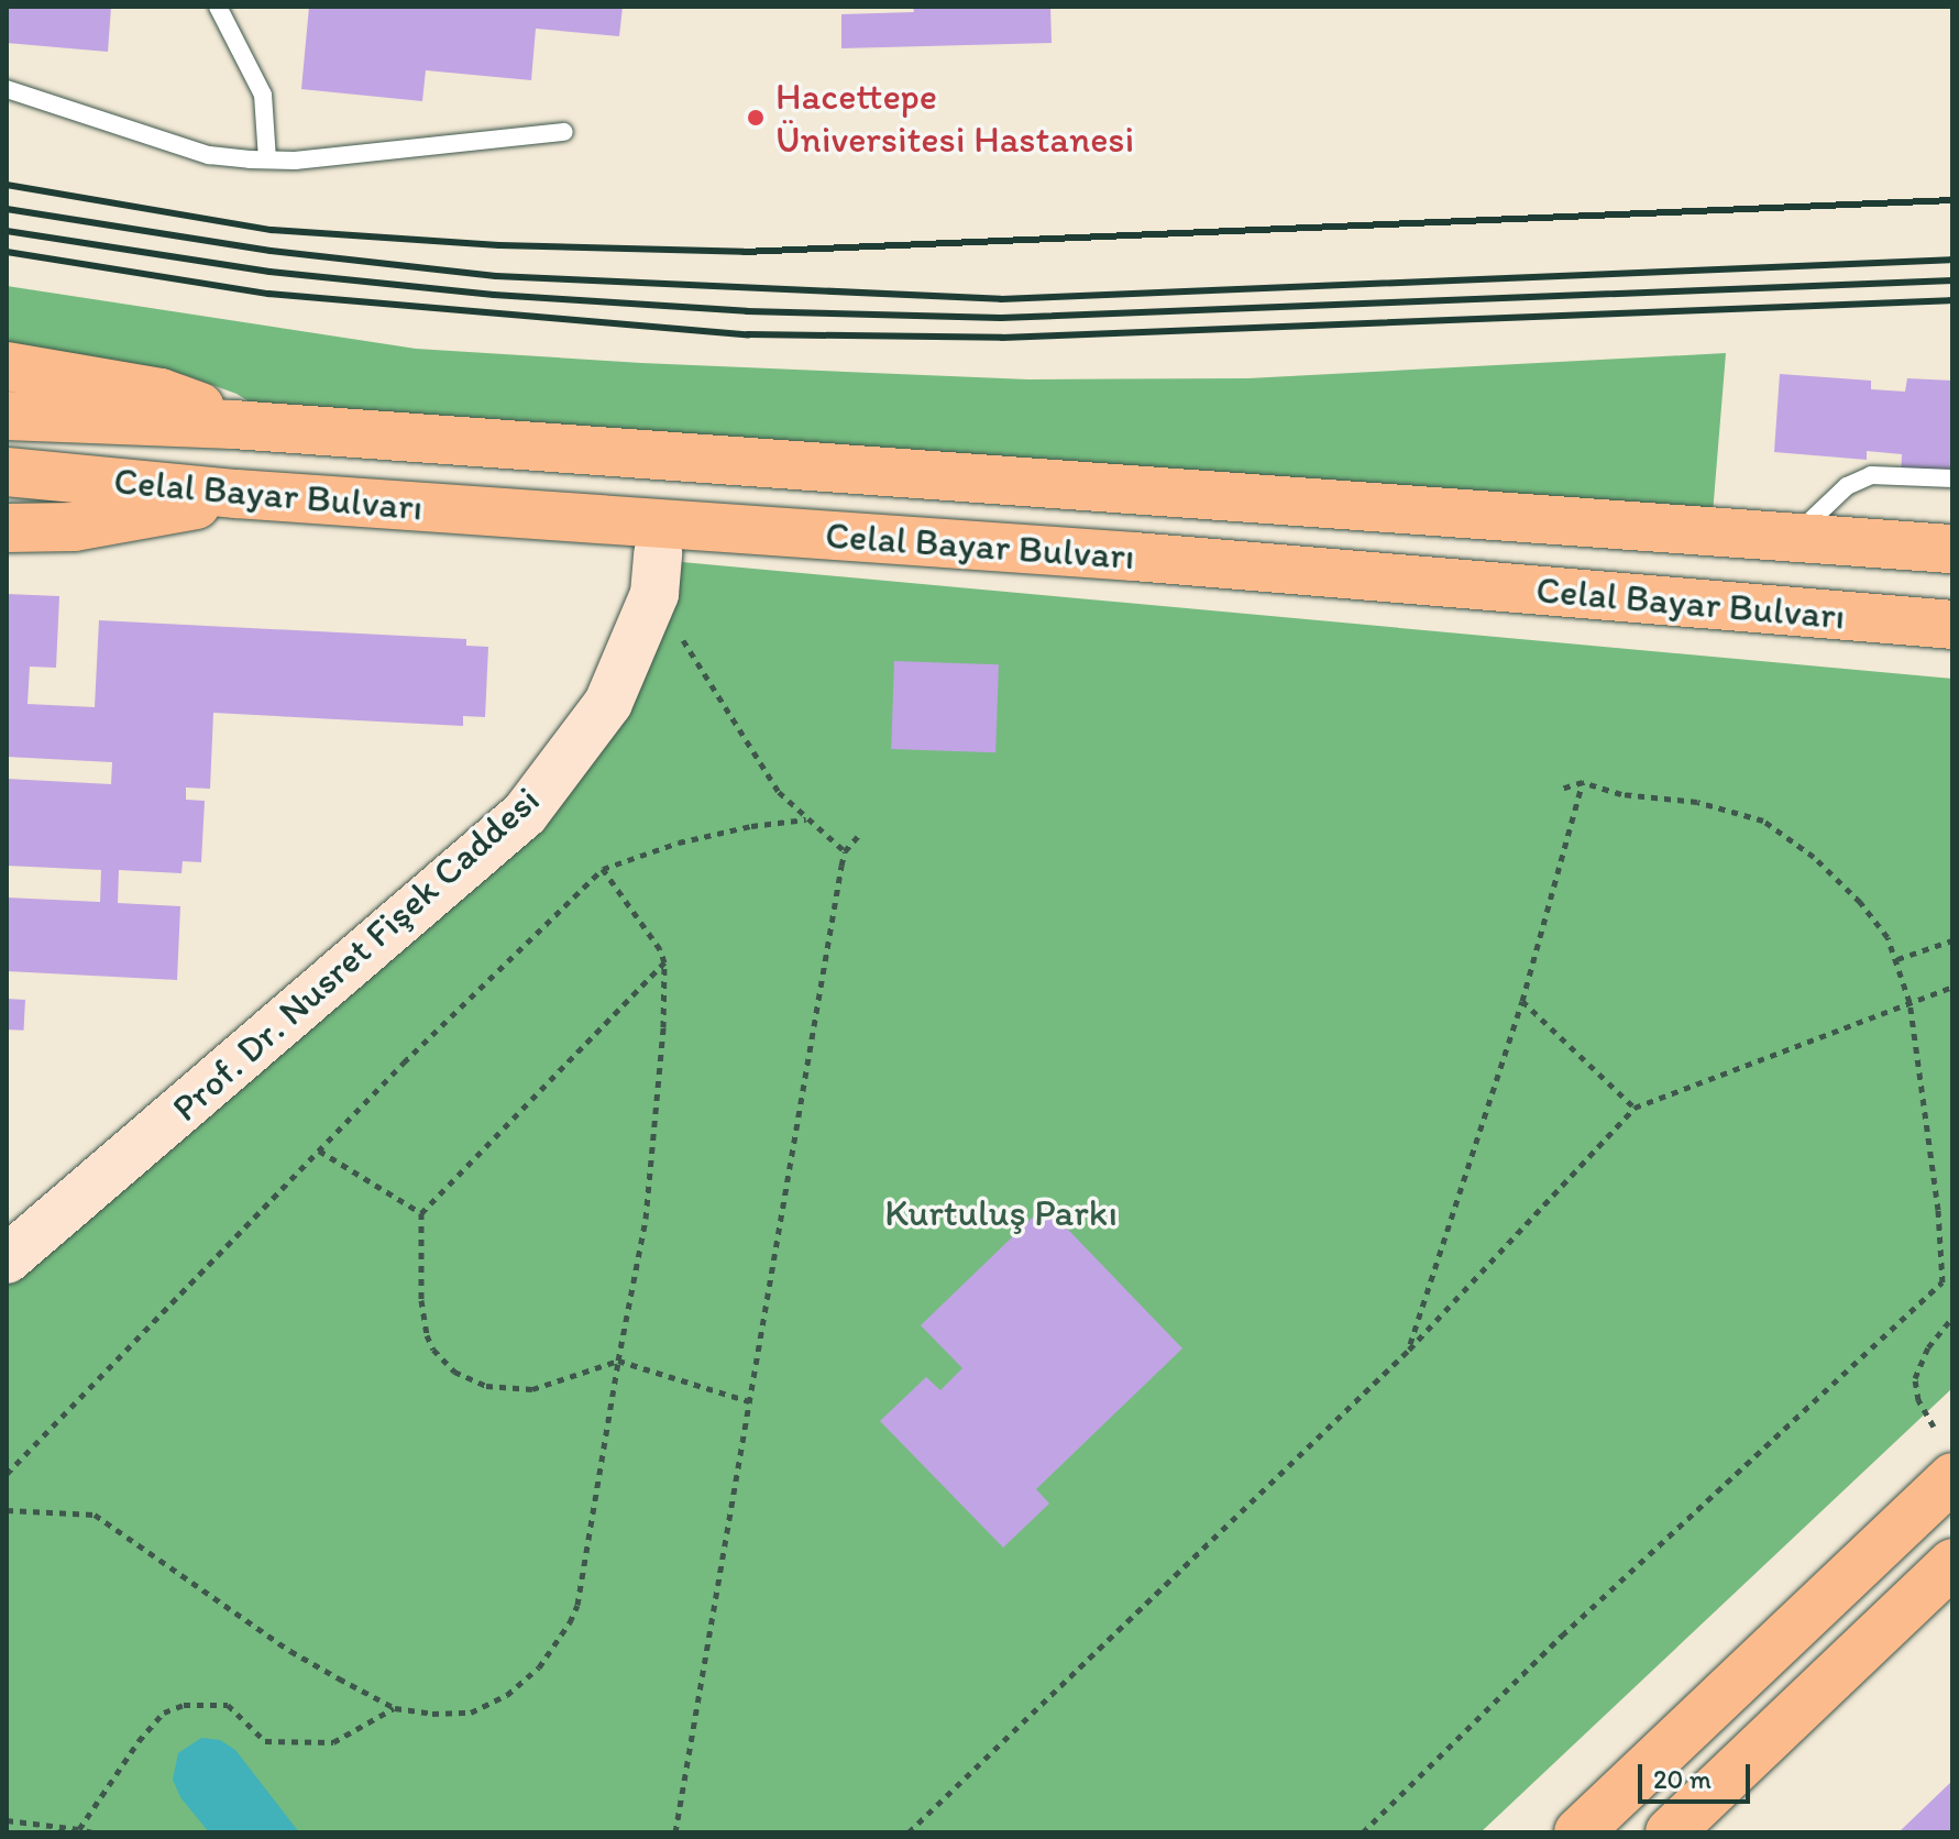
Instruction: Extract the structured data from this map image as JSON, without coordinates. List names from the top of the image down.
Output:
{
  "streets": {
    "main road": ["Celal Bayar Bulvarı", "Prof. Dr. Nusret Fişek Caddesi"]
  },
  "parks": ["Kurtuluş Parkı"],
  "places": ["Hacettepe Üniversitesi Hastanesi"],
  "scale_bar": "20 m"
}
